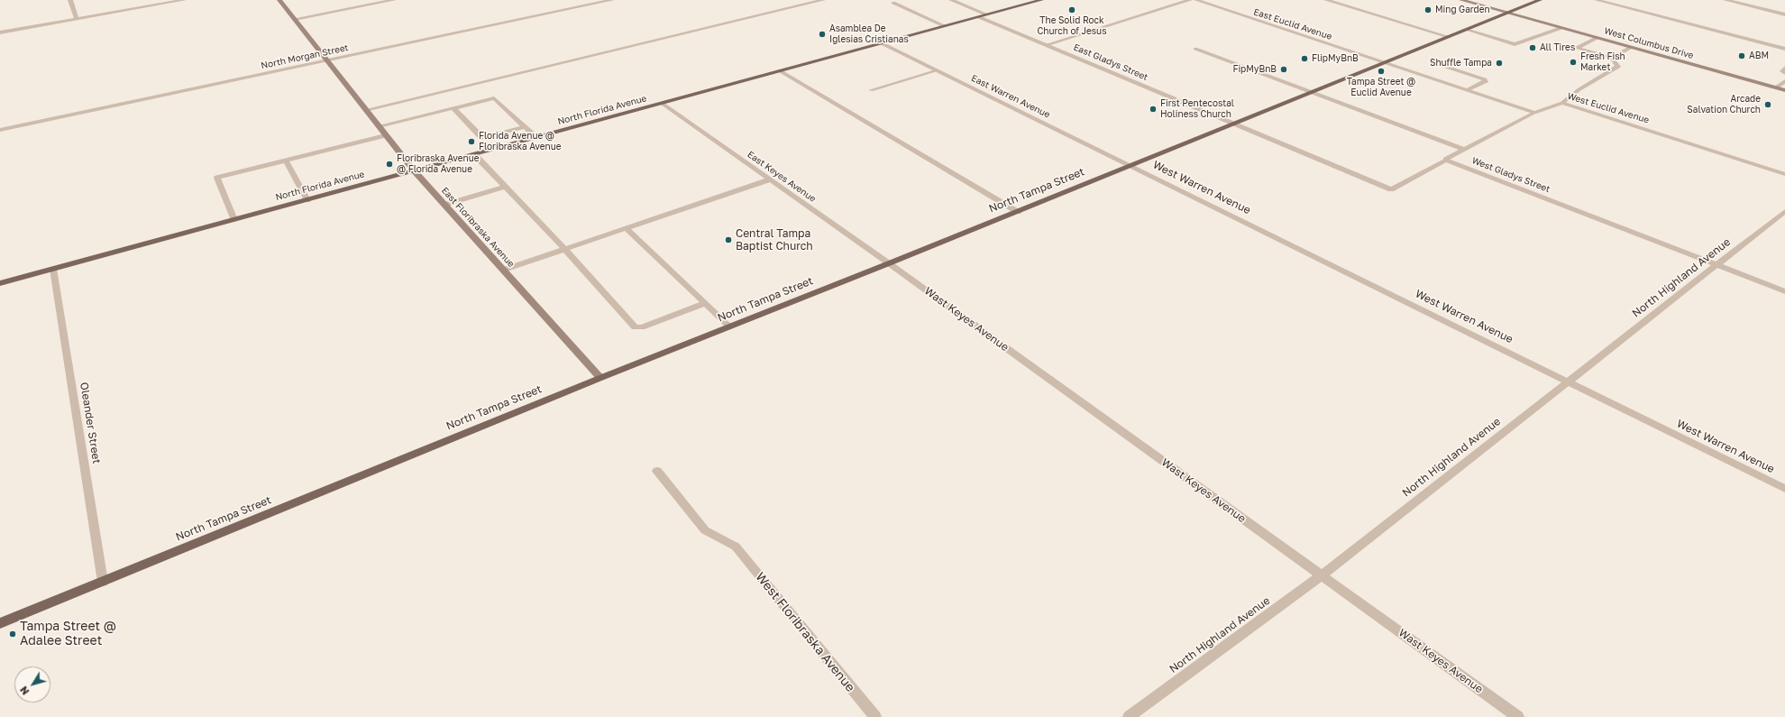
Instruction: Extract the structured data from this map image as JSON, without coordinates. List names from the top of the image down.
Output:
{
  "streets": {
    "main road": ["North Florida Avenue", "North Tampa Street"],
    "street": [
      "East Euclid Avenue",
      "West Columbus Drive",
      "North Morgan Street",
      "East Gladys Street",
      "East Warren Avenue",
      "West Euclid Avenue",
      "West Gladys Street",
      "East Keyes Avenue",
      "West Warren Avenue",
      "East Floribraska Avenue",
      "North Highland Avenue",
      "Wast Keyes Avenue",
      "Oleander Street",
      "West Floribraska Avenue"
    ]
  },
  "crossings": [
    ["East Euclid Avenue", "North Tampa Street"],
    ["West Columbus Drive", "North Tampa Street"],
    ["North Morgan Street", "East Floribraska Avenue"],
    ["East Gladys Street", "North Florida Avenue"],
    ["East Gladys Street", "North Tampa Street"],
    ["East Warren Avenue", "North Florida Avenue"],
    ["East Warren Avenue", "West Warren Avenue"],
    ["East Warren Avenue", "North Tampa Street"],
    ["West Euclid Avenue", "West Gladys Street"],
    ["North Florida Avenue", "East Keyes Avenue"],
    ["North Florida Avenue", "East Floribraska Avenue"],
    ["North Florida Avenue", "Oleander Street"],
    ["West Gladys Street", "North Highland Avenue"],
    ["East Keyes Avenue", "North Tampa Street"],
    ["East Keyes Avenue", "Wast Keyes Avenue"],
    ["West Warren Avenue", "North Tampa Street"],
    ["West Warren Avenue", "North Highland Avenue"],
    ["North Tampa Street", "East Floribraska Avenue"],
    ["North Tampa Street", "Wast Keyes Avenue"],
    ["North Tampa Street", "Oleander Street"],
    ["North Highland Avenue", "Wast Keyes Avenue"]
  ],
  "places": [
    "The Solid Rock Church of Jesus",
    "Ming Garden",
    "Asamblea De Iglesias Cristianas",
    "All Tires",
    "ABM",
    "FlipMyBnB",
    "Fresh Fish Market",
    "Shuffle Tampa",
    "FipMyBnB",
    "Tampa Street @ Euclid Avenue",
    "Arcade Salvation Church",
    "First Pentecostal Holiness Church",
    "Florida Avenue @ Floribraska Avenue",
    "Floribraska Avenue @ Florida Avenue",
    "Central Tampa Baptist Church",
    "Tampa Street @ Adalee Street"
  ],
  "north": "bottom left"
}
